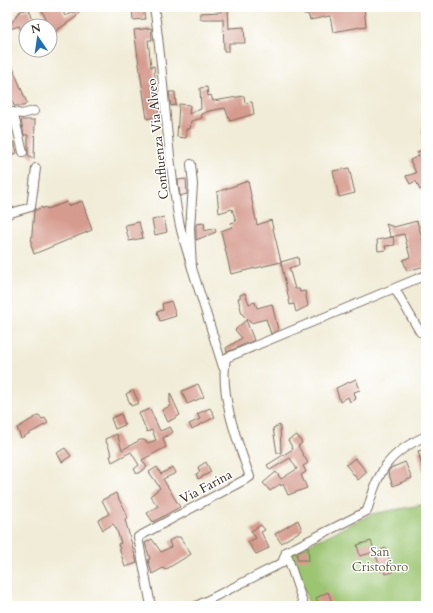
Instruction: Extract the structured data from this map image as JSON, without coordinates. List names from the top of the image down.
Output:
{
  "streets": {
    "street": ["Confluenza Via Alveo", "Via Farina"]
  },
  "crossings": [
    ["Confluenza Via Alveo", "Via Farina"]
  ],
  "parks": ["San Cristoforo"],
  "north": "top"
}
